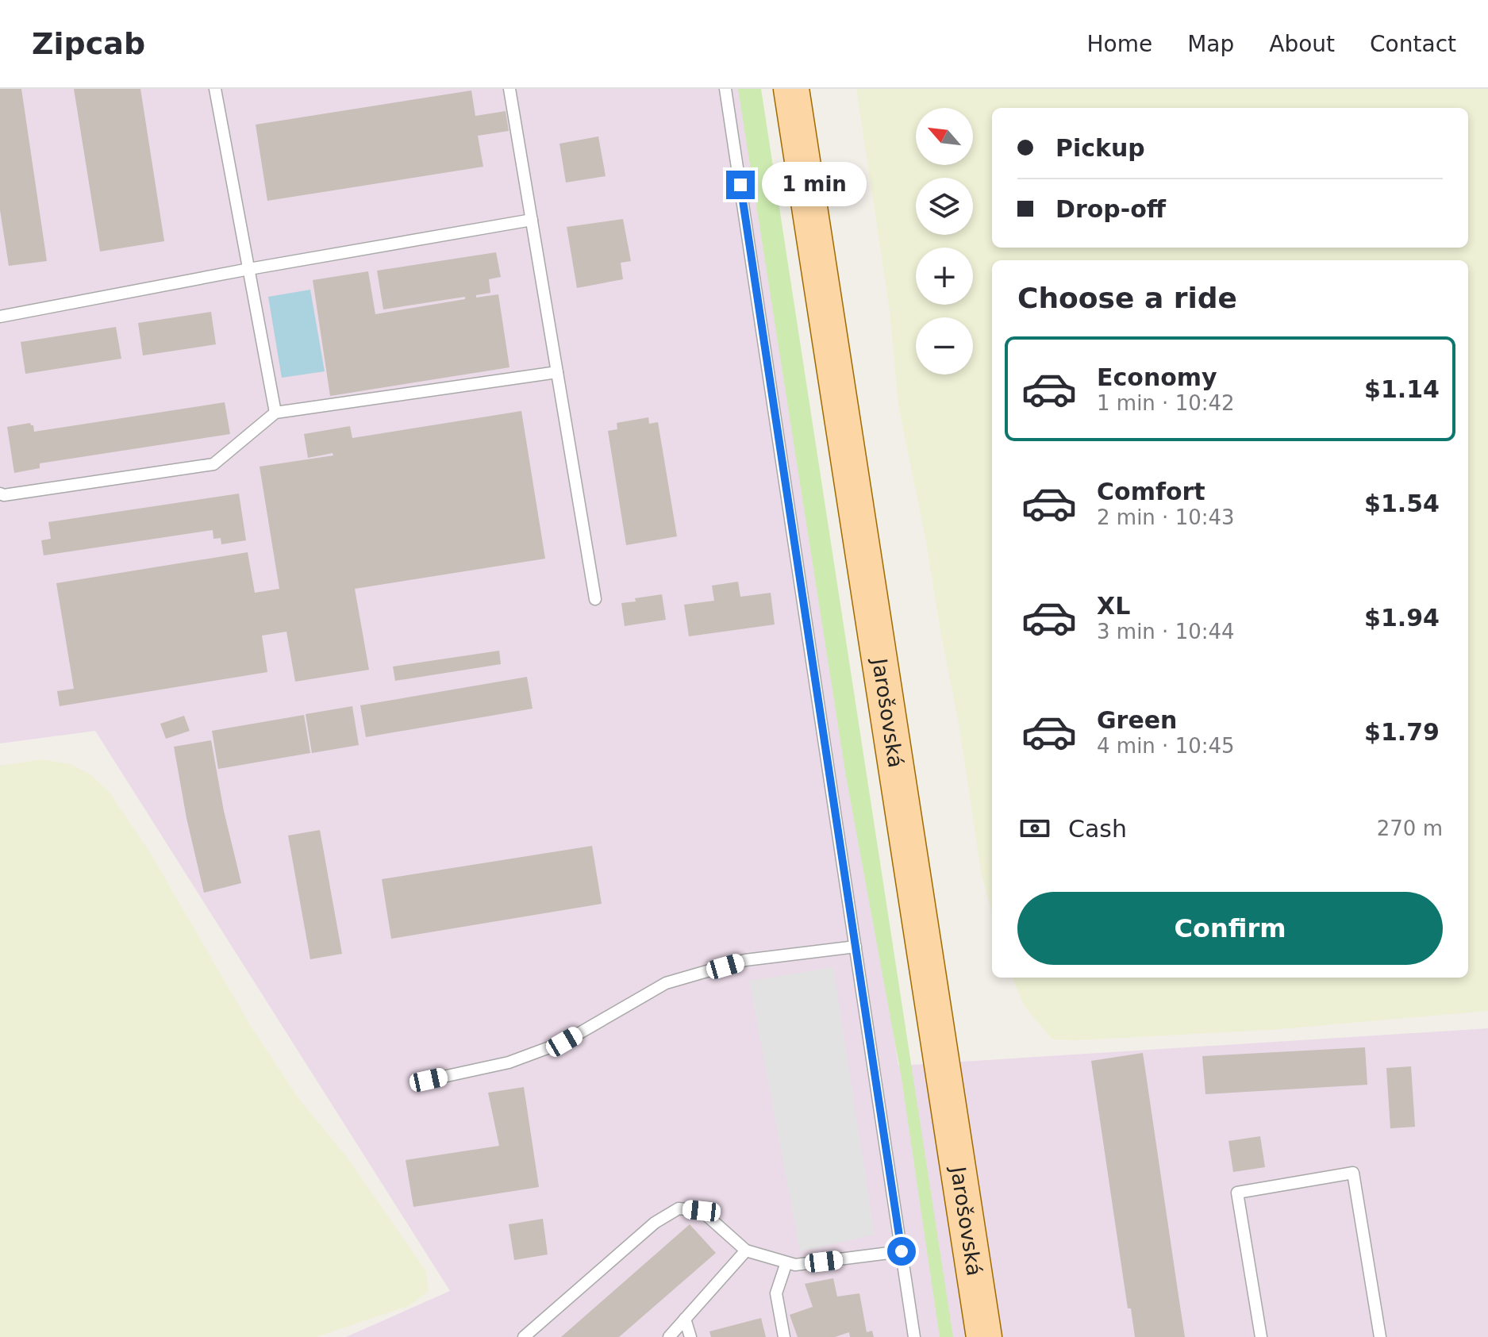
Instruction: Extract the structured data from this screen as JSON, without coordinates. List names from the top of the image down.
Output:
{
  "streets": {
    "main road": ["Jarošovská"]
  },
  "north": "top left",
  "page": {
    "header": "Zipcab",
    "nav": [
      "Home",
      "Map",
      "About",
      "Contact"
    ],
    "map_buttons": ["+", "−"],
    "banner": ["Pickup", "Drop-off"],
    "bubble": "1 min",
    "heading": "Choose a ride",
    "list": [
      {
        "name": "Economy",
        "note": "1 min · 10:42",
        "value": "$1.14"
      },
      {
        "name": "Comfort",
        "note": "2 min · 10:43",
        "value": "$1.54"
      },
      {
        "name": "XL",
        "note": "3 min · 10:44",
        "value": "$1.94"
      },
      {
        "name": "Green",
        "note": "4 min · 10:45",
        "value": "$1.79"
      }
    ],
    "pay": ["Cash", "270 m"],
    "buttons": "Confirm"
  }
}
